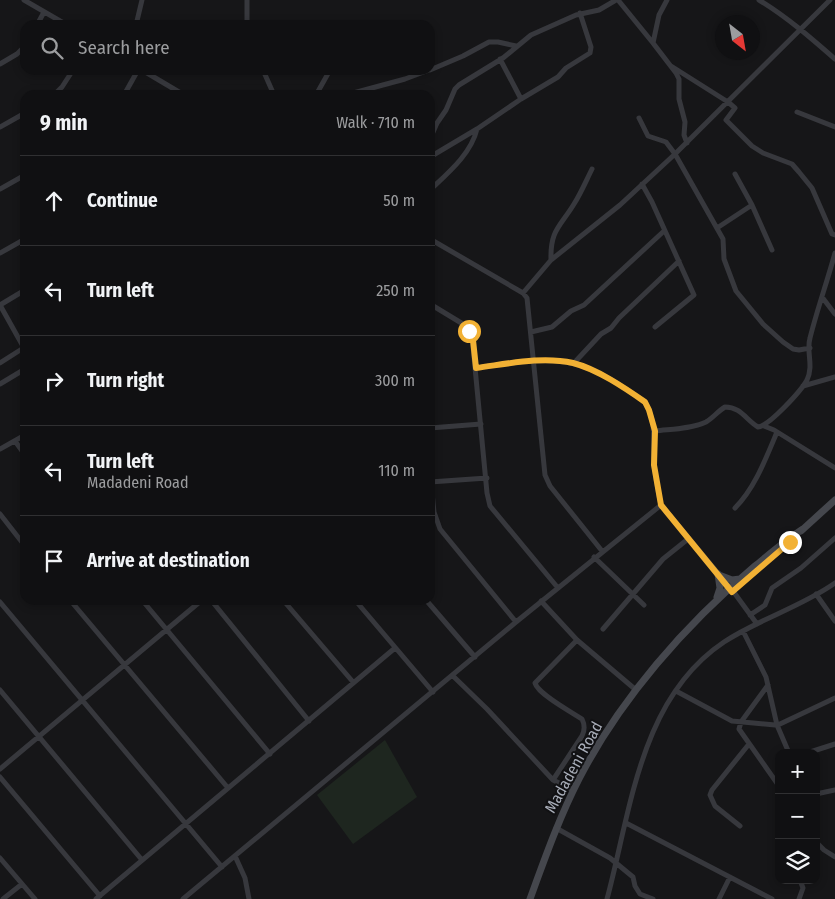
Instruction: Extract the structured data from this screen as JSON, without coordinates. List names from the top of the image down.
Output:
{
  "streets": {
    "street": ["Madadeni Road"]
  },
  "north": "bottom right",
  "page": {
    "search": "Search here",
    "heading": ["9 min", "Walk · 710 m"],
    "list": [
      ["Continue", "50 m"],
      ["Turn left", "250 m"],
      ["Turn right", "300 m"],
      ["Turn left", "Madadeni Road", "110 m"],
      "Arrive at destination"
    ],
    "map_buttons": ["+", "−"]
  }
}
